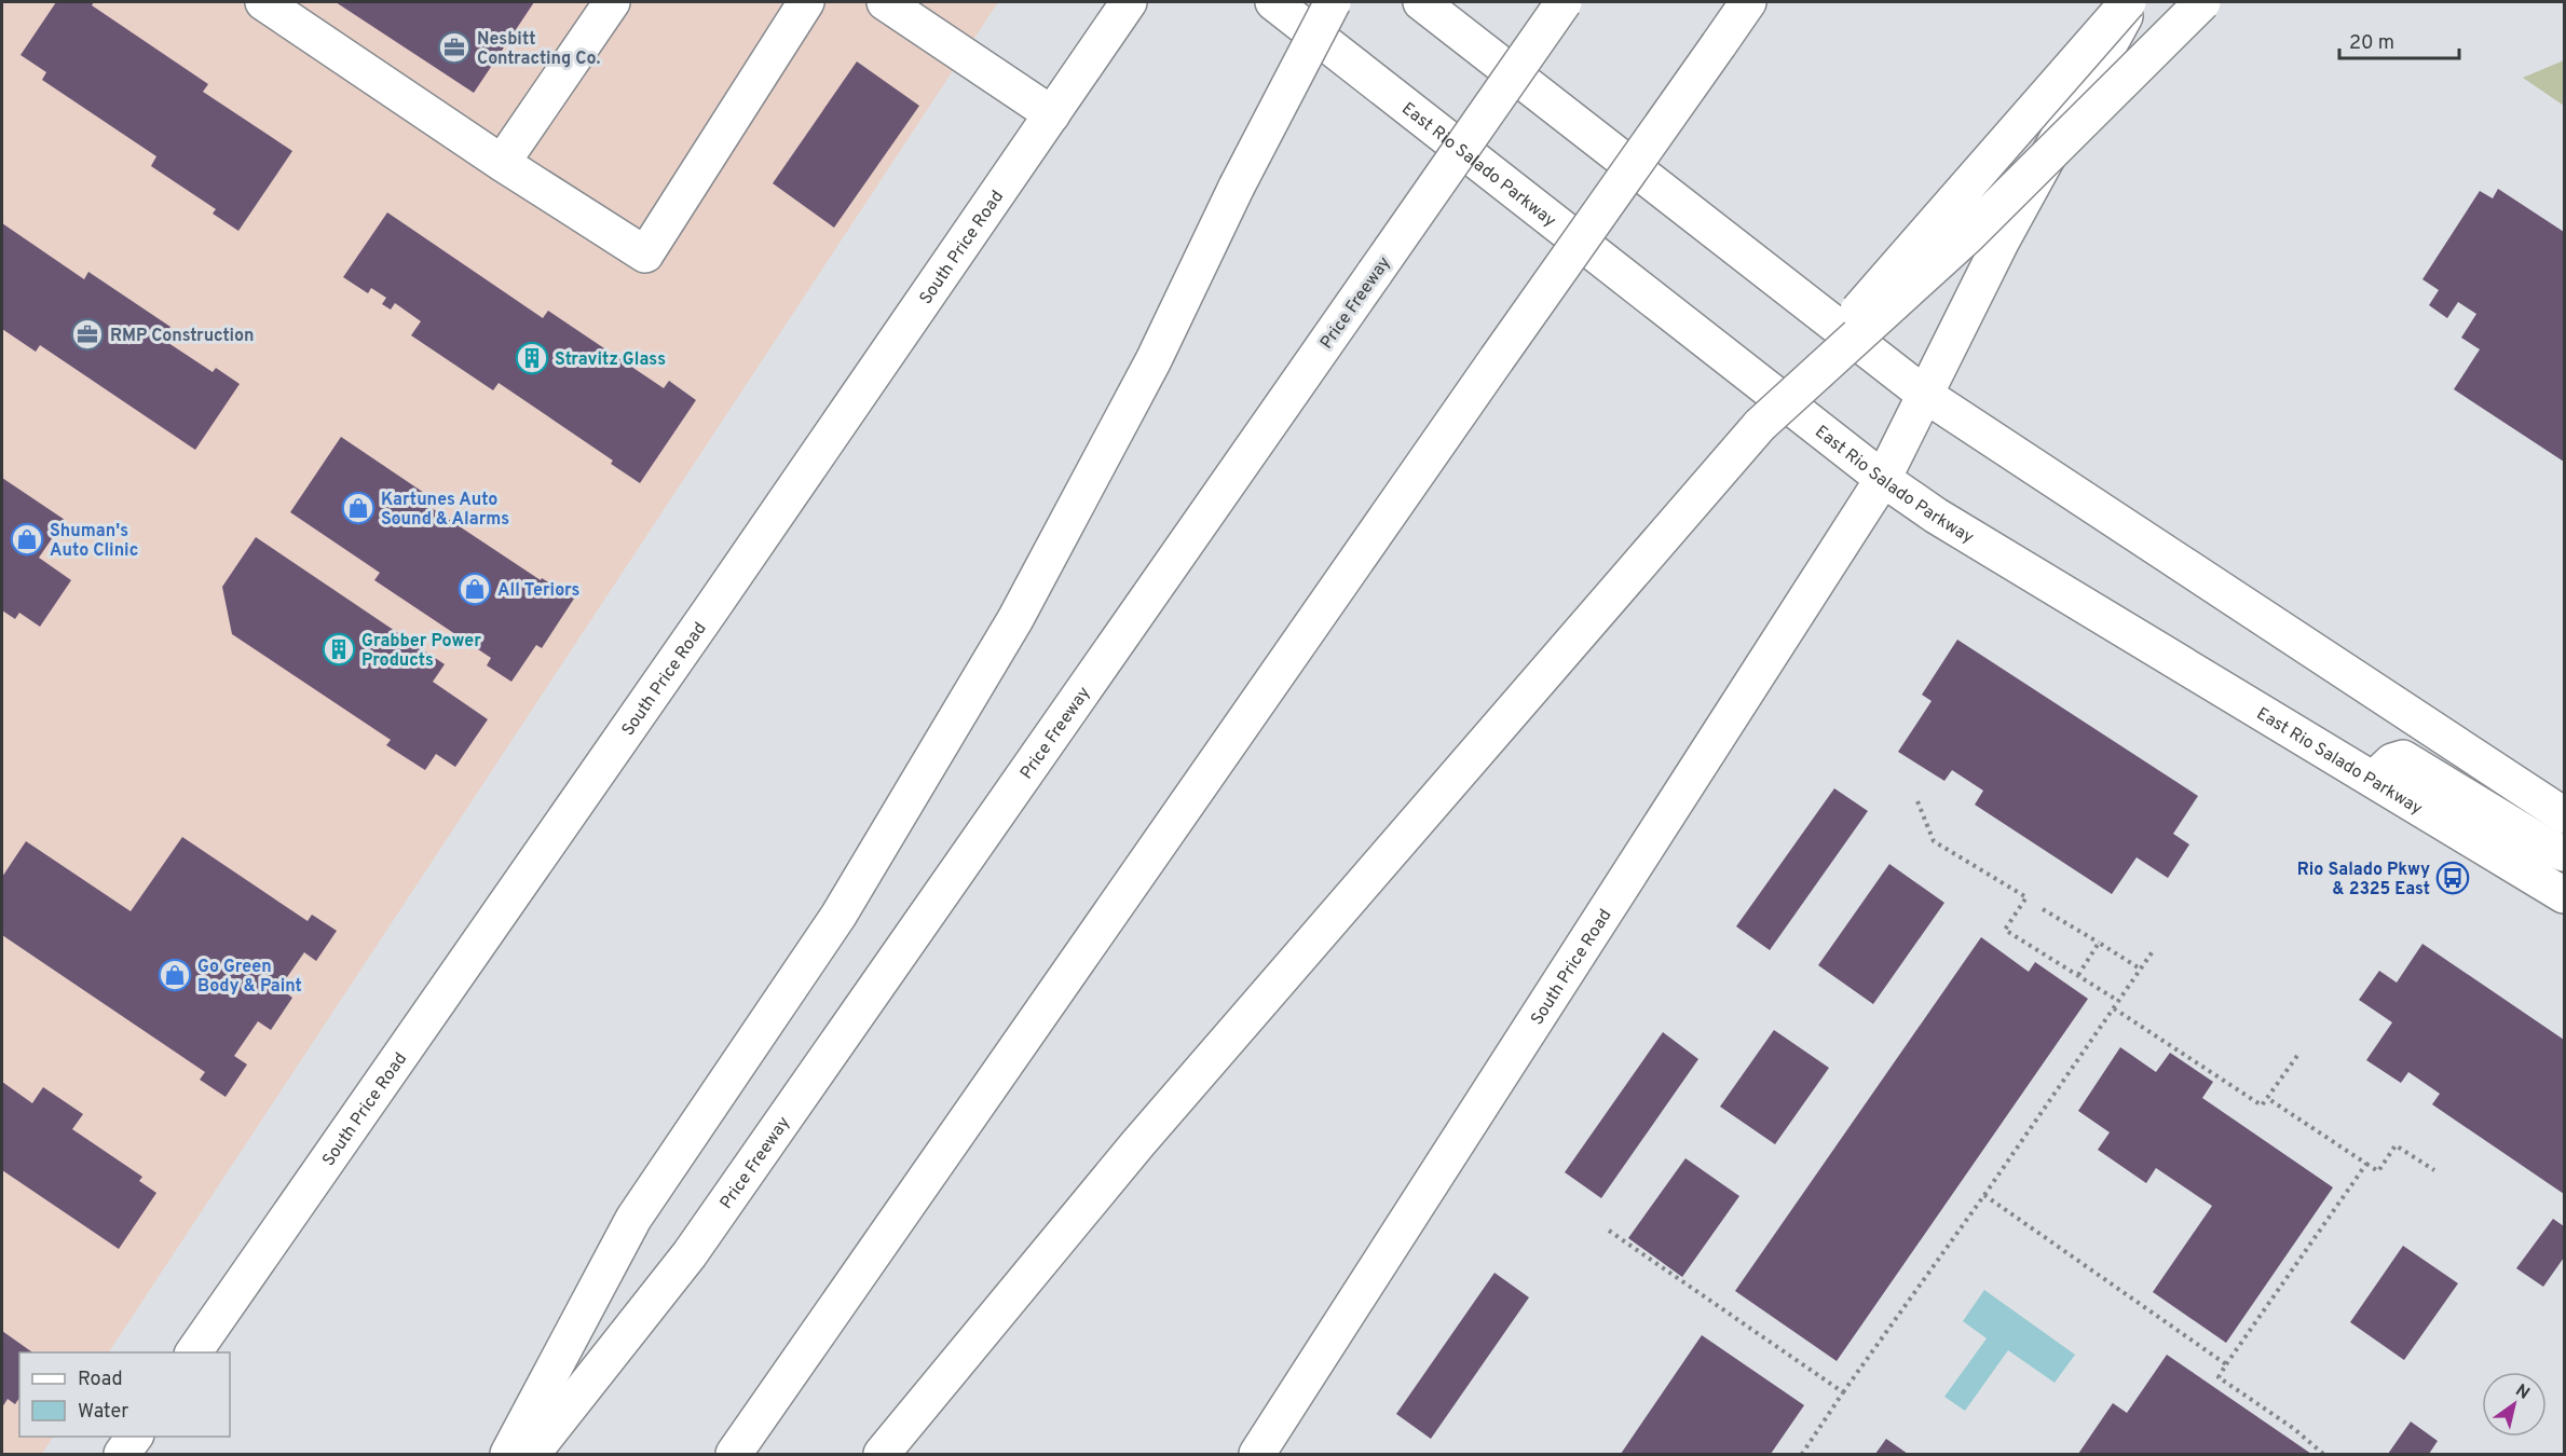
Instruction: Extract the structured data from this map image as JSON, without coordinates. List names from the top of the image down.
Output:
{
  "streets": {
    "main road": ["East Rio Salado Parkway", "South Price Road", "Price Freeway"]
  },
  "crossings": [
    ["East Rio Salado Parkway", "South Price Road"]
  ],
  "places": {
    "office": ["Nesbitt Contracting Co.", "RMP Construction"],
    "building": ["Stravitz Glass", "Grabber Power Products"],
    "shop": [
      "Kartunes Auto Sound & Alarms",
      "Shuman's Auto Clinic",
      "All Teriors",
      "Go Green Body & Paint"
    ],
    "bus stop": ["Rio Salado Pkwy & 2325 East"]
  },
  "legend": ["Road", "Water"],
  "scale_bar": "20 m",
  "north": "top right"
}
